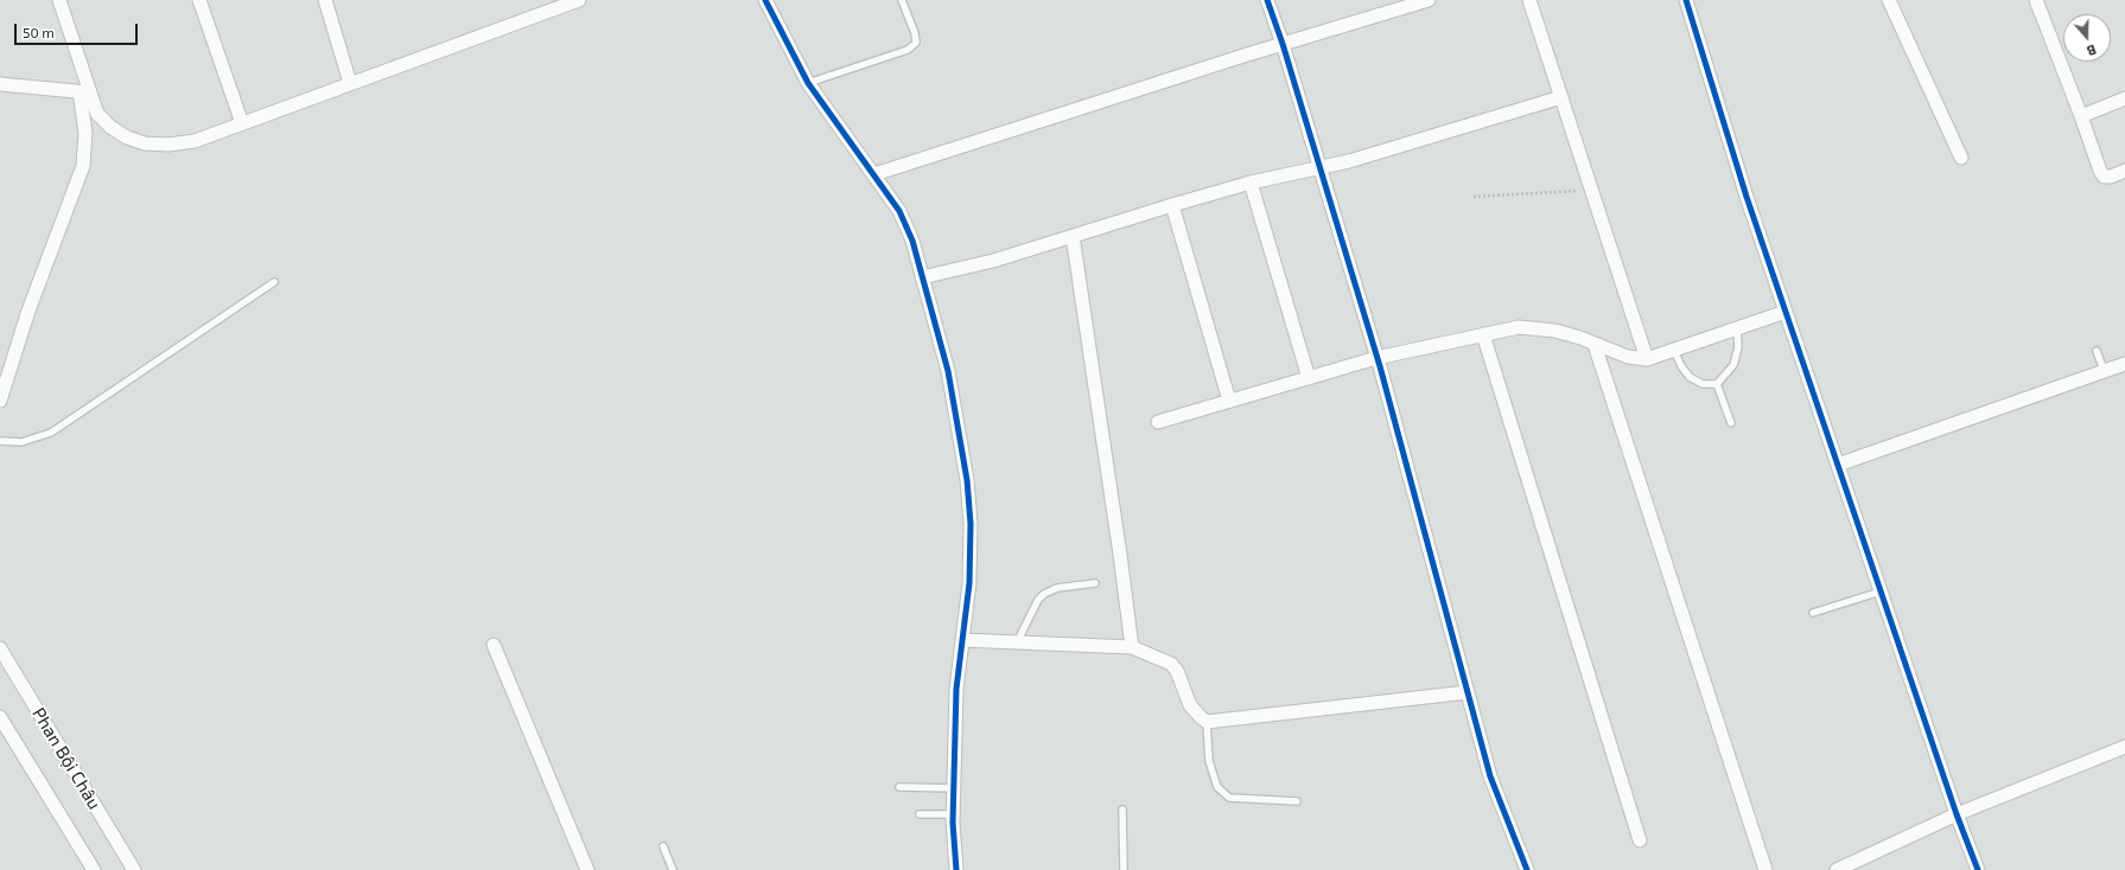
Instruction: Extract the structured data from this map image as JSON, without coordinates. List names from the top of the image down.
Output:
{
  "streets": {
    "street": ["Phan Bội Châu"]
  },
  "scale_bar": "50 m",
  "north": "bottom"
}
